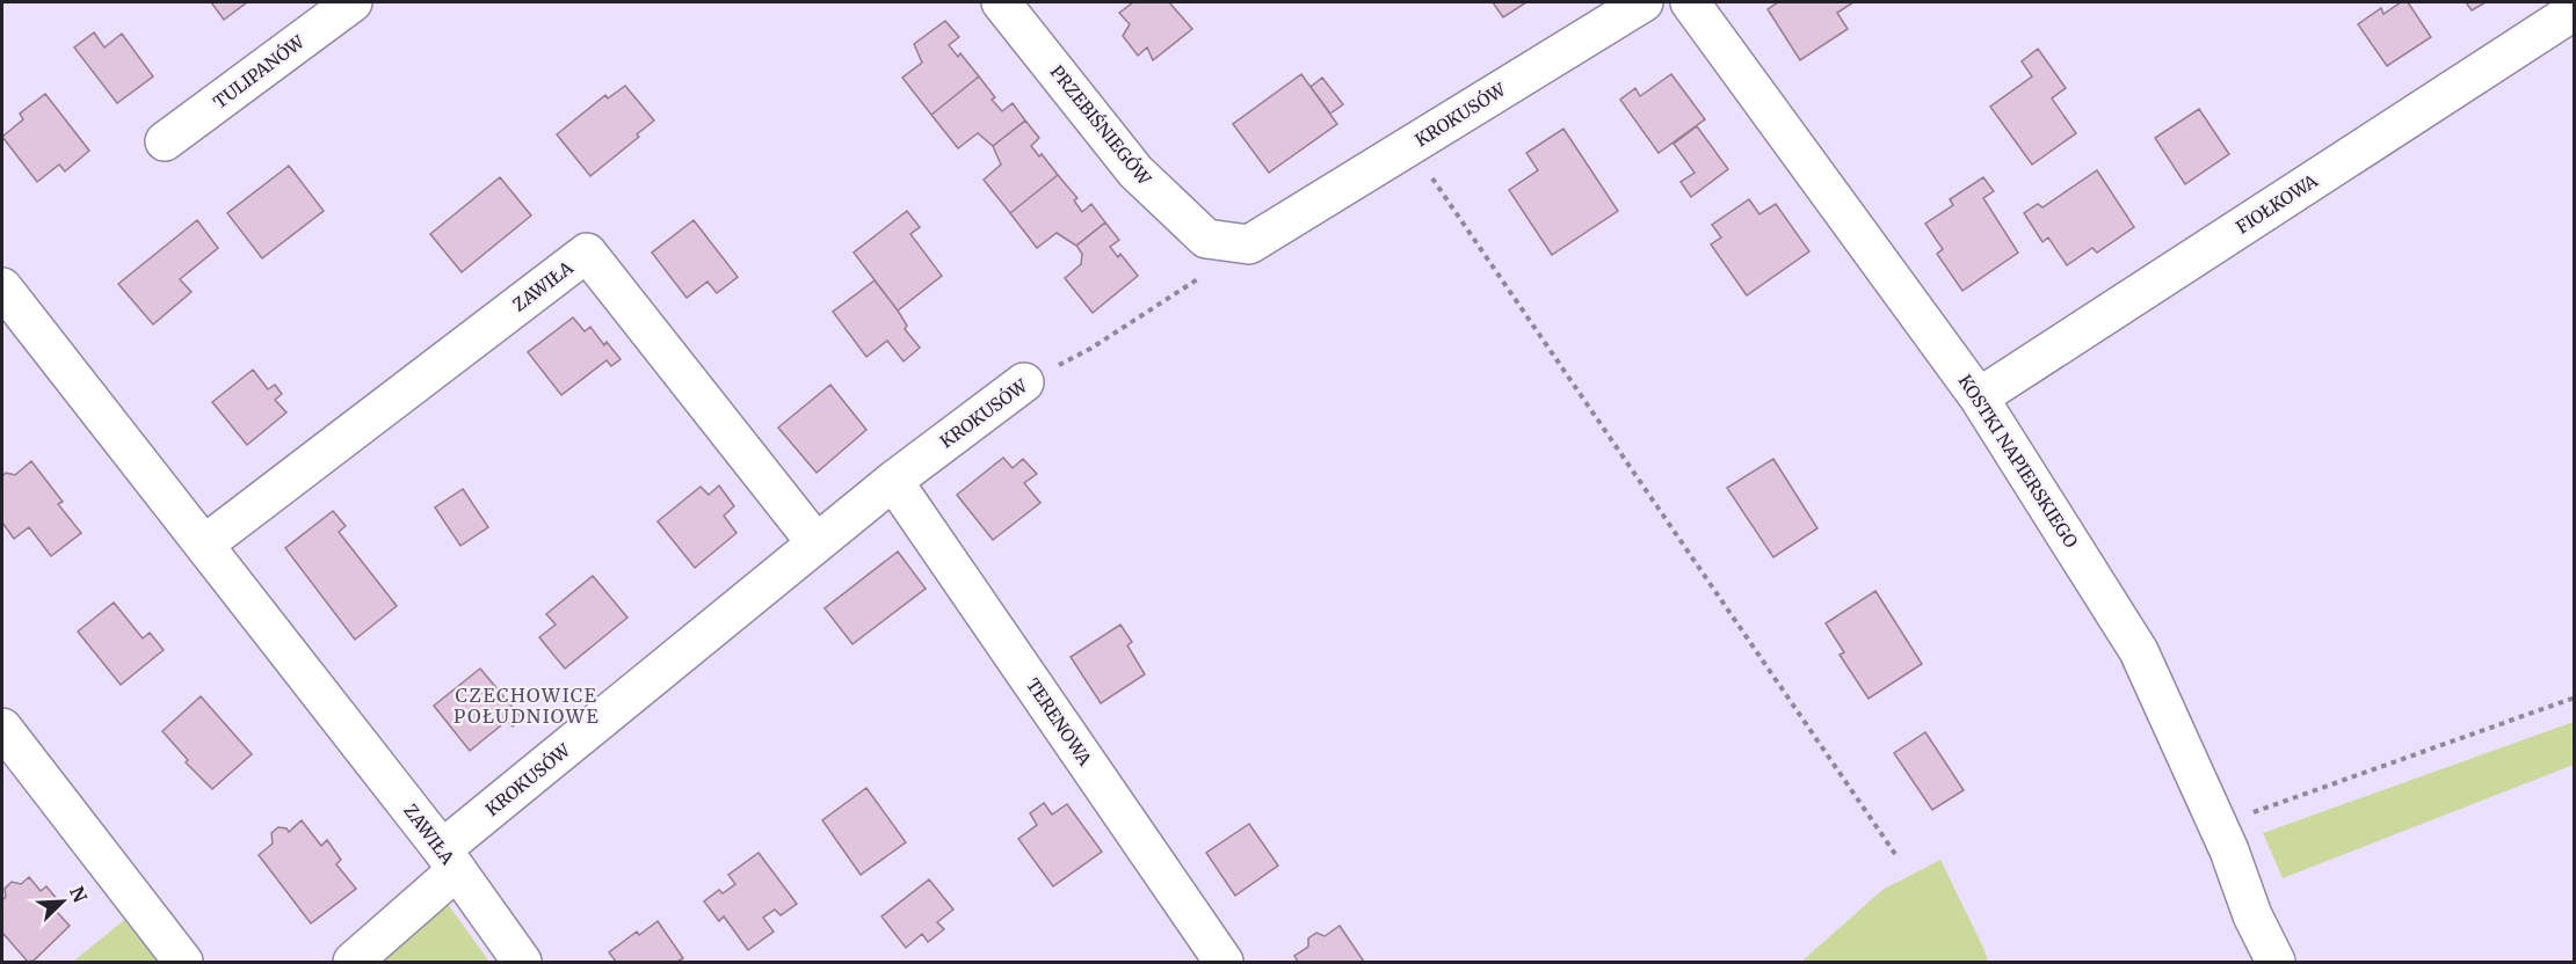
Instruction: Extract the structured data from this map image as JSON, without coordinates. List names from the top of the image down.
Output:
{
  "streets": {
    "street": [
      "TULIPANÓW",
      "KROKUSÓW",
      "PRZEBIŚNIEGÓW",
      "FIOŁKOWA",
      "ZAWIŁA",
      "KOSTKI NAPIERSKIEGO",
      "TERENOWA"
    ]
  },
  "crossings": [
    ["KROKUSÓW", "PRZEBIŚNIEGÓW"],
    ["KROKUSÓW", "ZAWIŁA"],
    ["KROKUSÓW", "TERENOWA"],
    ["FIOŁKOWA", "KOSTKI NAPIERSKIEGO"]
  ],
  "districts": ["CZECHOWICE POŁUDNIOWE"],
  "north": "top right"
}
